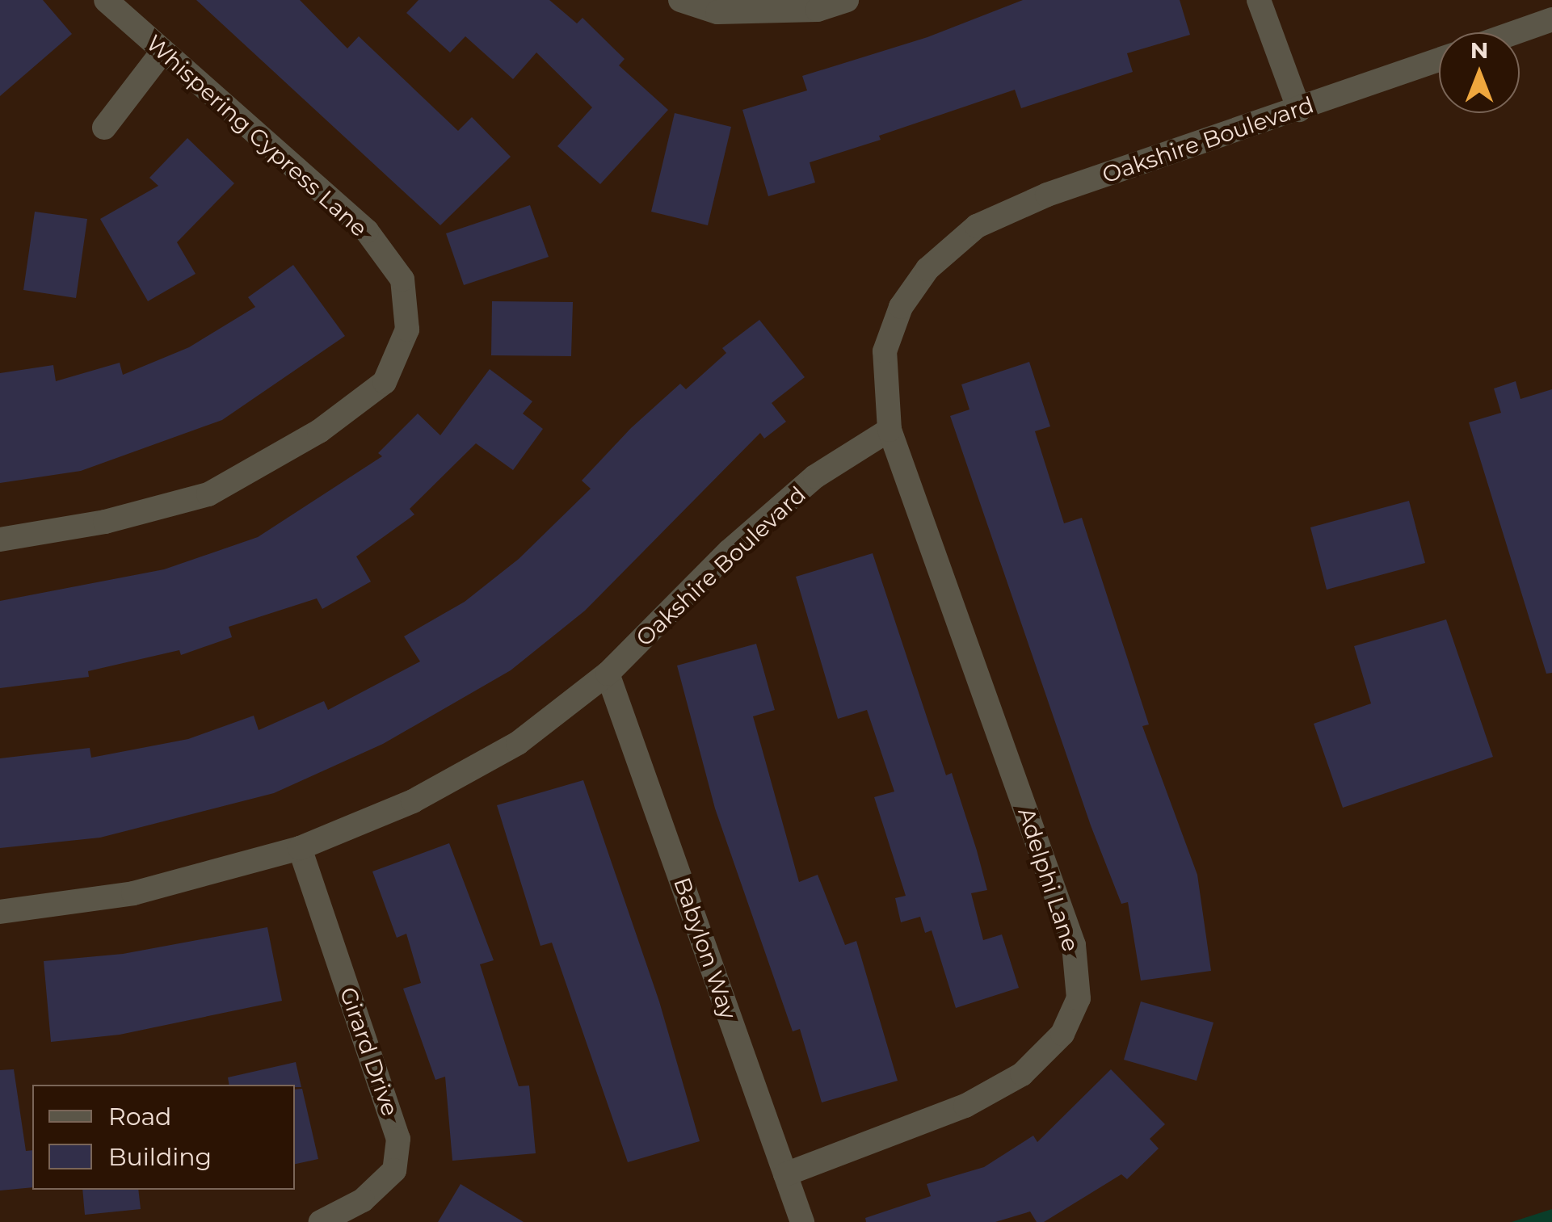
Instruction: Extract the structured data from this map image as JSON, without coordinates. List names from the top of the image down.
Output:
{
  "streets": {
    "street": [
      "Whispering Cypress Lane",
      "Oakshire Boulevard",
      "Adelphi Lane",
      "Babylon Way",
      "Girard Drive"
    ]
  },
  "crossings": [
    ["Oakshire Boulevard", "Adelphi Lane"],
    ["Oakshire Boulevard", "Babylon Way"],
    ["Oakshire Boulevard", "Girard Drive"],
    ["Adelphi Lane", "Babylon Way"]
  ],
  "legend": ["Road", "Building"],
  "north": "top"
}
